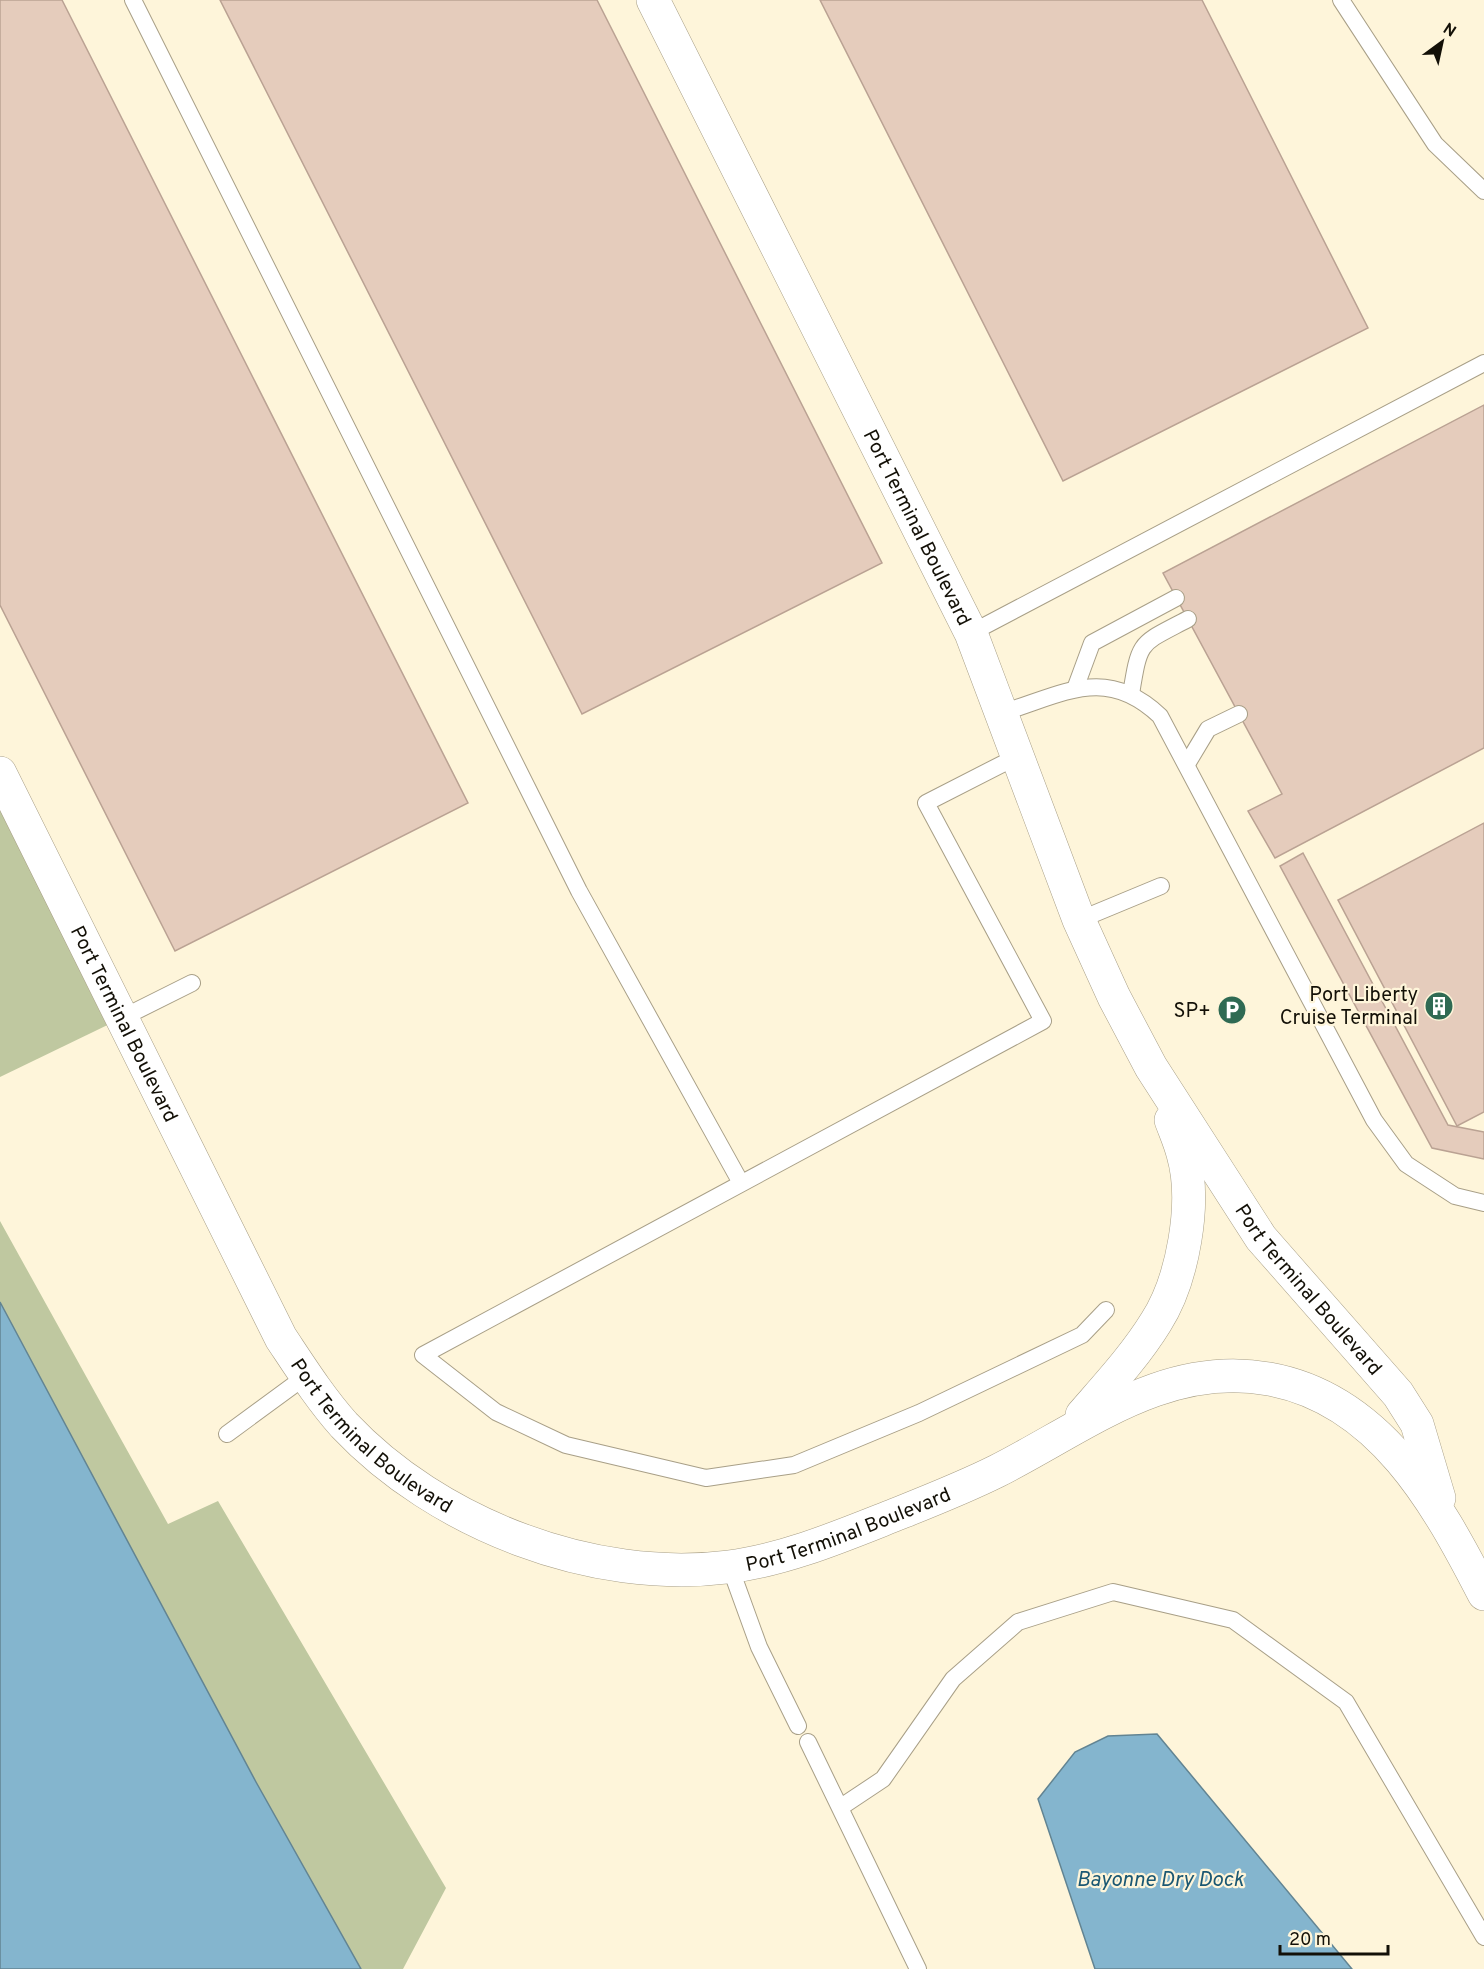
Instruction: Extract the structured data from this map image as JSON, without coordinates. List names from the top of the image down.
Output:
{
  "streets": {
    "street": ["Port Terminal Boulevard"]
  },
  "water": ["Bayonne Dry Dock"],
  "places": {
    "building": ["Port Liberty Cruise Terminal"],
    "parking": ["SP+"]
  },
  "scale_bar": "20 m",
  "north": "top right"
}
